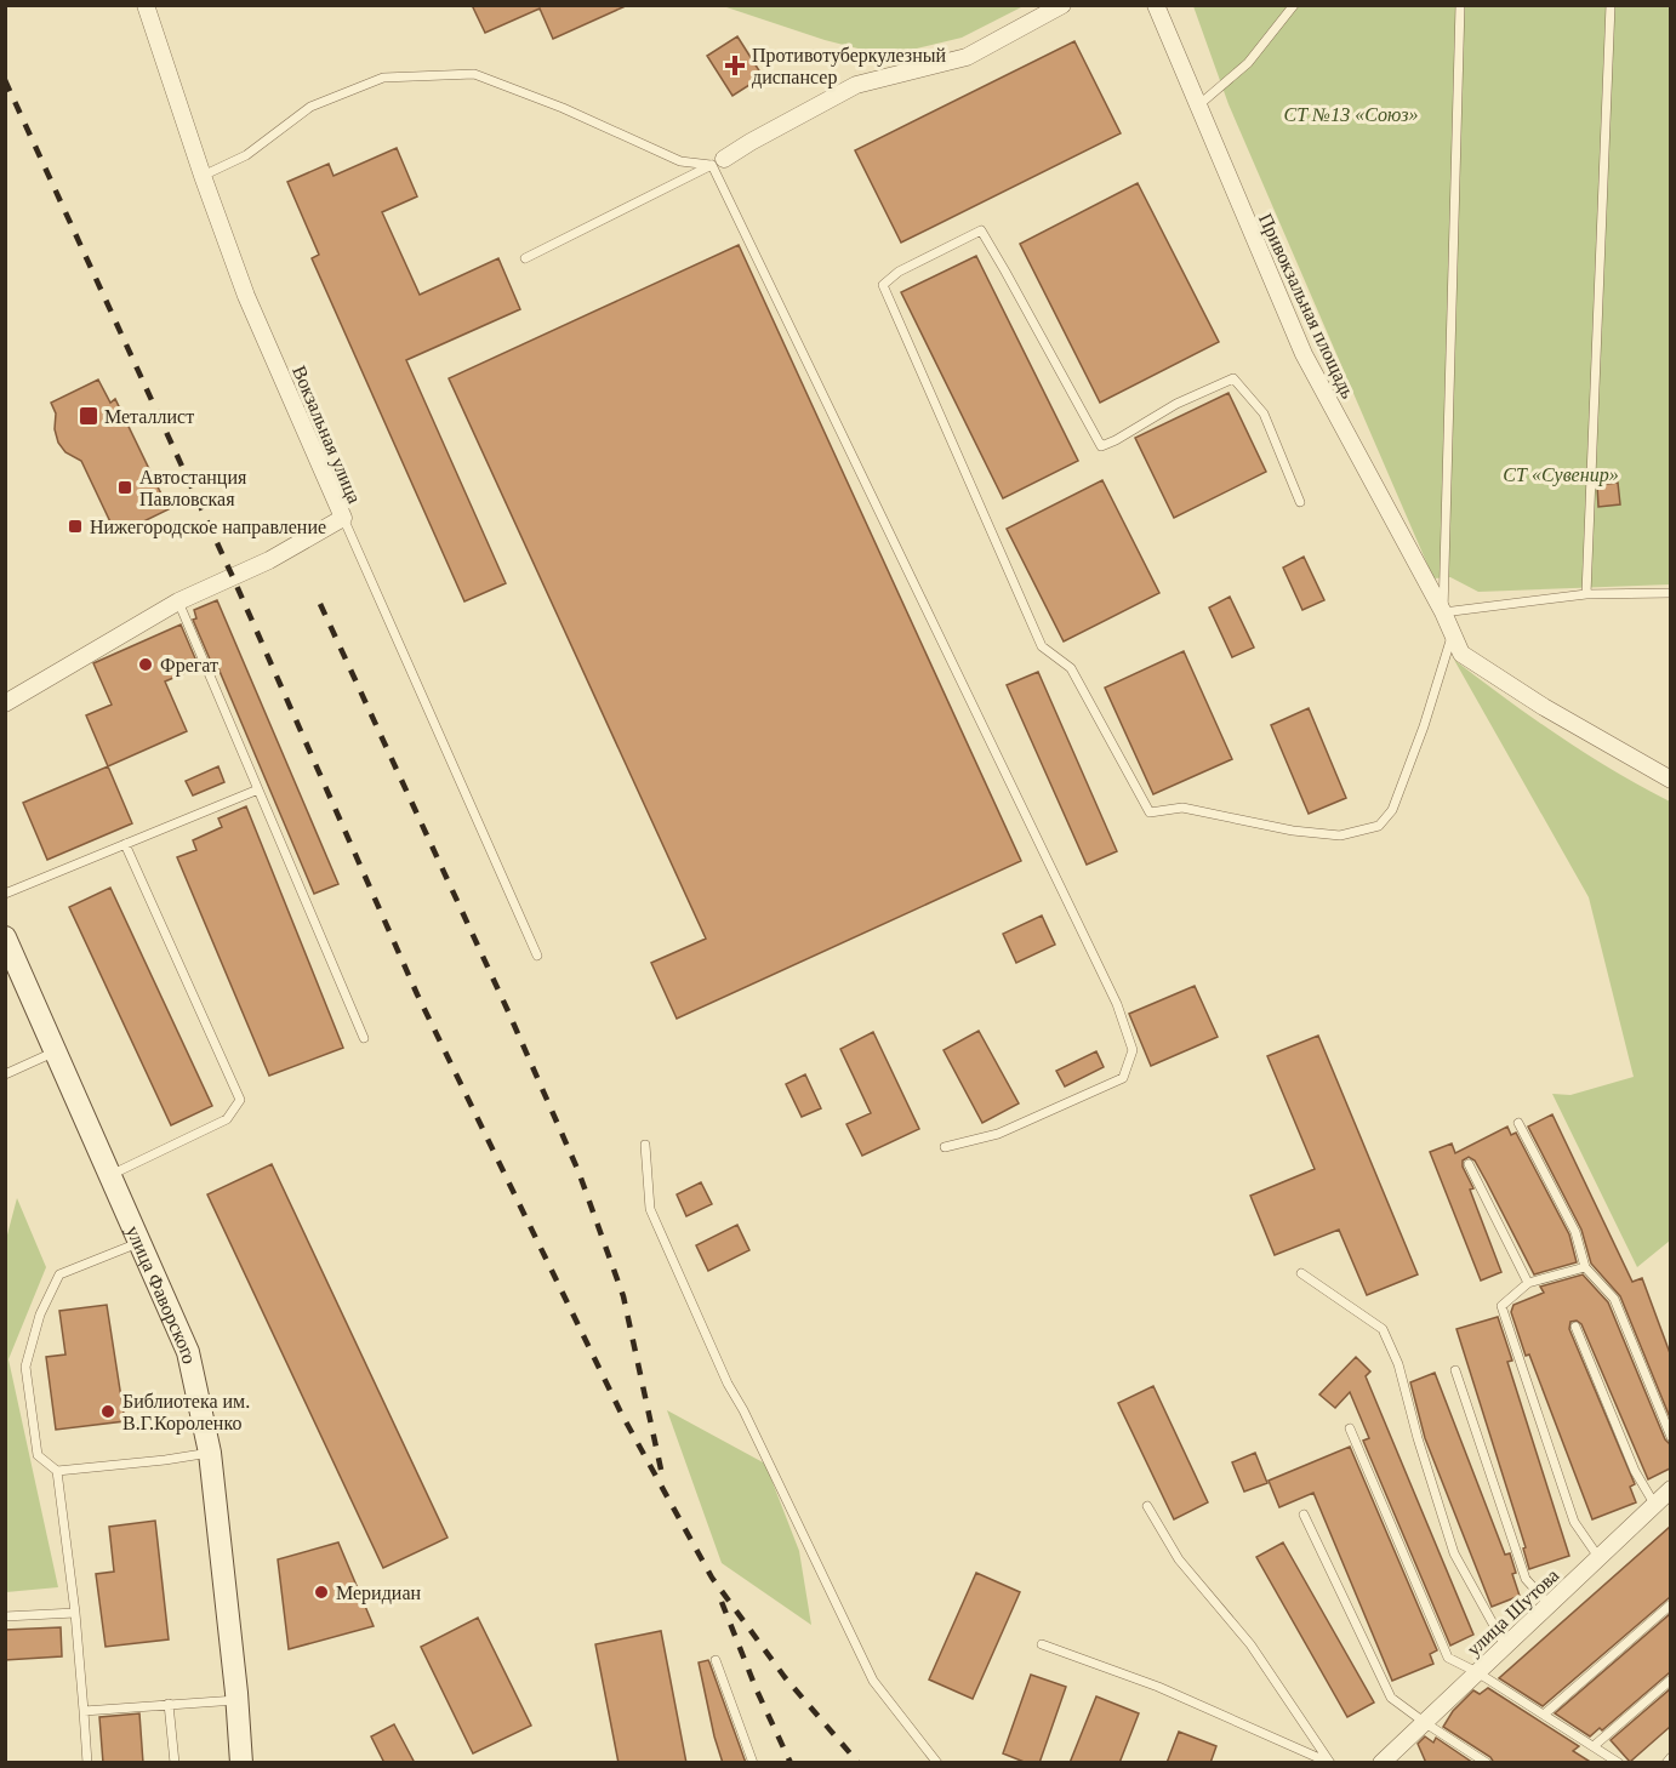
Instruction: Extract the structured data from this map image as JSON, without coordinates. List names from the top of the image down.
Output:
{
  "streets": {
    "street": [
      "Привокзальная площадь",
      "Вокзальная улица",
      "улица Фаворского",
      "улица Шутова"
    ]
  },
  "parks": ["СТ №13 «Союз»", "СТ «Сувенир»"],
  "places": {
    "health": ["Противотуберкулезный диспансер"],
    "transit": ["Металлист", "Автостанция Павловская", "Нижегородское направление"],
    "other": ["Фрегат", "Библиотека им. В.Г.Короленко", "Меридиан"]
  }
}
